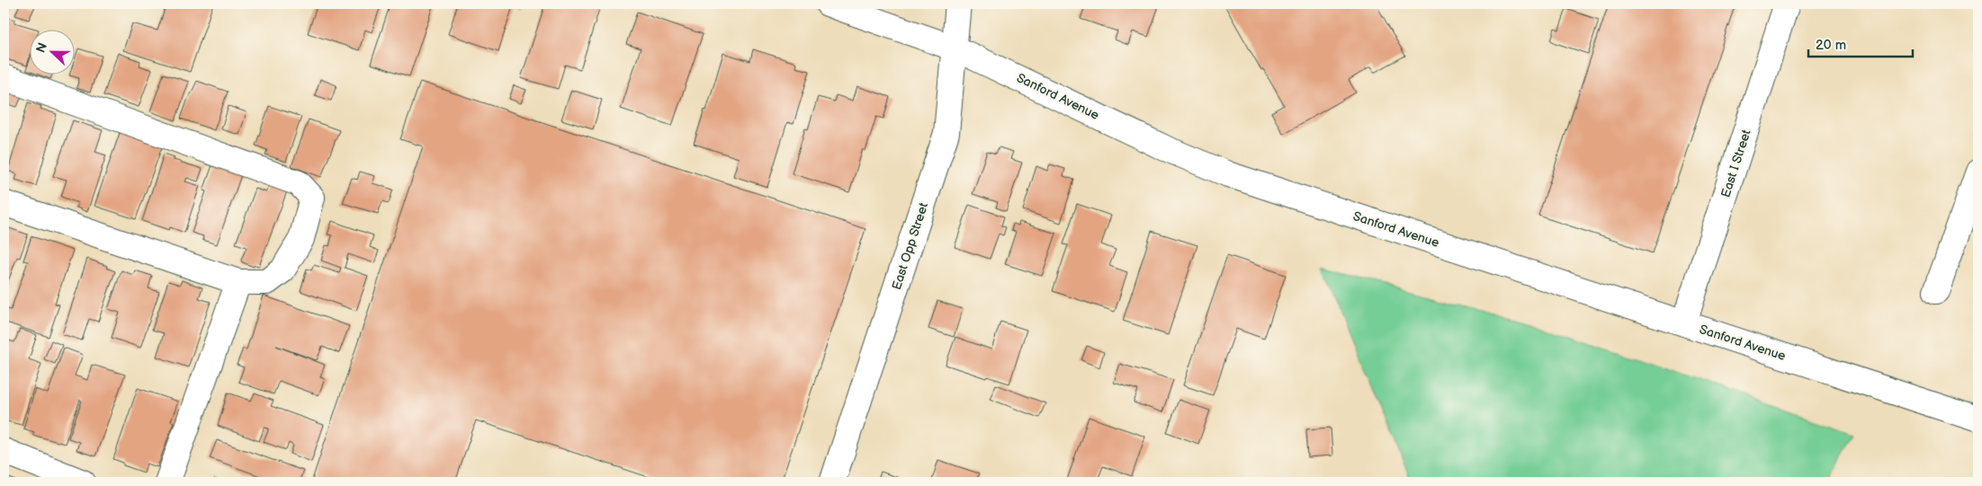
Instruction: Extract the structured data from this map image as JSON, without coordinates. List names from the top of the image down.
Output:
{
  "streets": {
    "street": ["Sanford Avenue", "East I Street", "East Opp Street"]
  },
  "crossings": [
    ["Sanford Avenue", "East I Street"],
    ["Sanford Avenue", "East Opp Street"]
  ],
  "scale_bar": "20 m",
  "north": "left"
}
